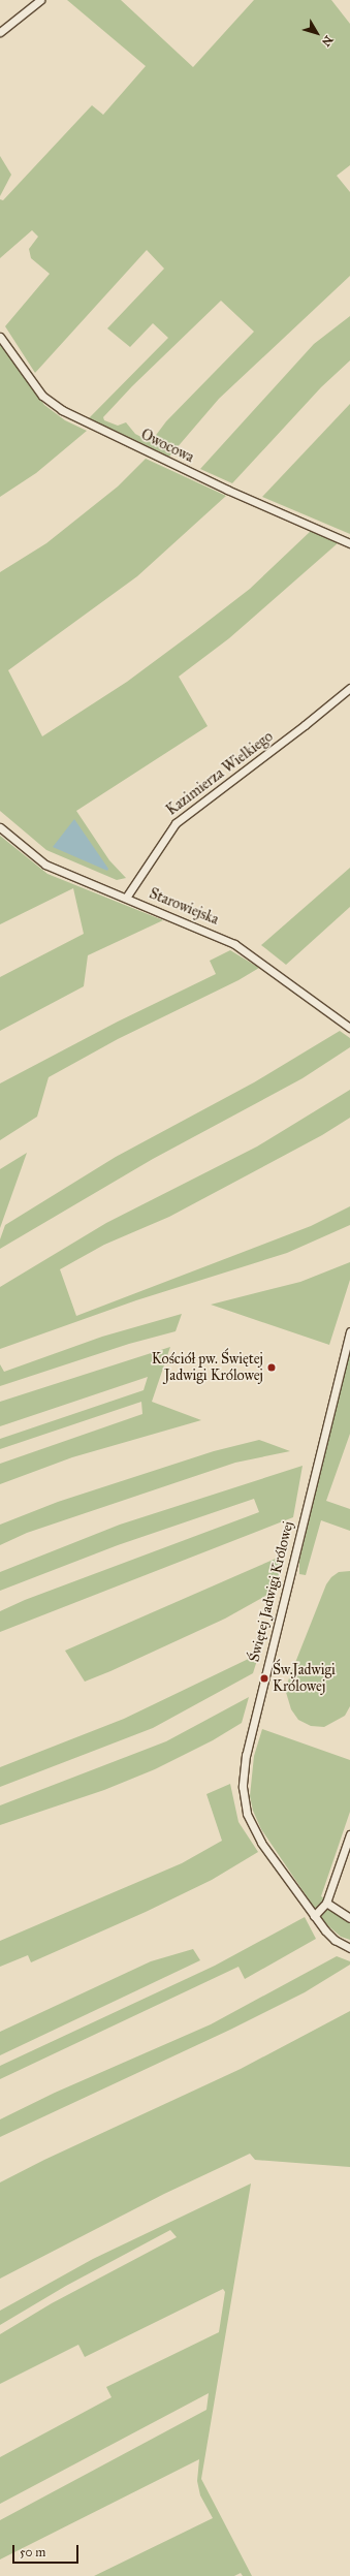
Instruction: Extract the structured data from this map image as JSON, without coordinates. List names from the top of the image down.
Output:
{
  "streets": {
    "street": [
      "Owocowa",
      "Kazimierza Wielkiego",
      "Starowiejska",
      "Świętej Jadwigi Królowej"
    ]
  },
  "crossings": [
    ["Kazimierza Wielkiego", "Starowiejska"]
  ],
  "places": ["Kościół pw. Świętej Jadwigi Królowej", "Św.Jadwigi Królowej"],
  "scale_bar": "50 m",
  "north": "bottom right"
}
